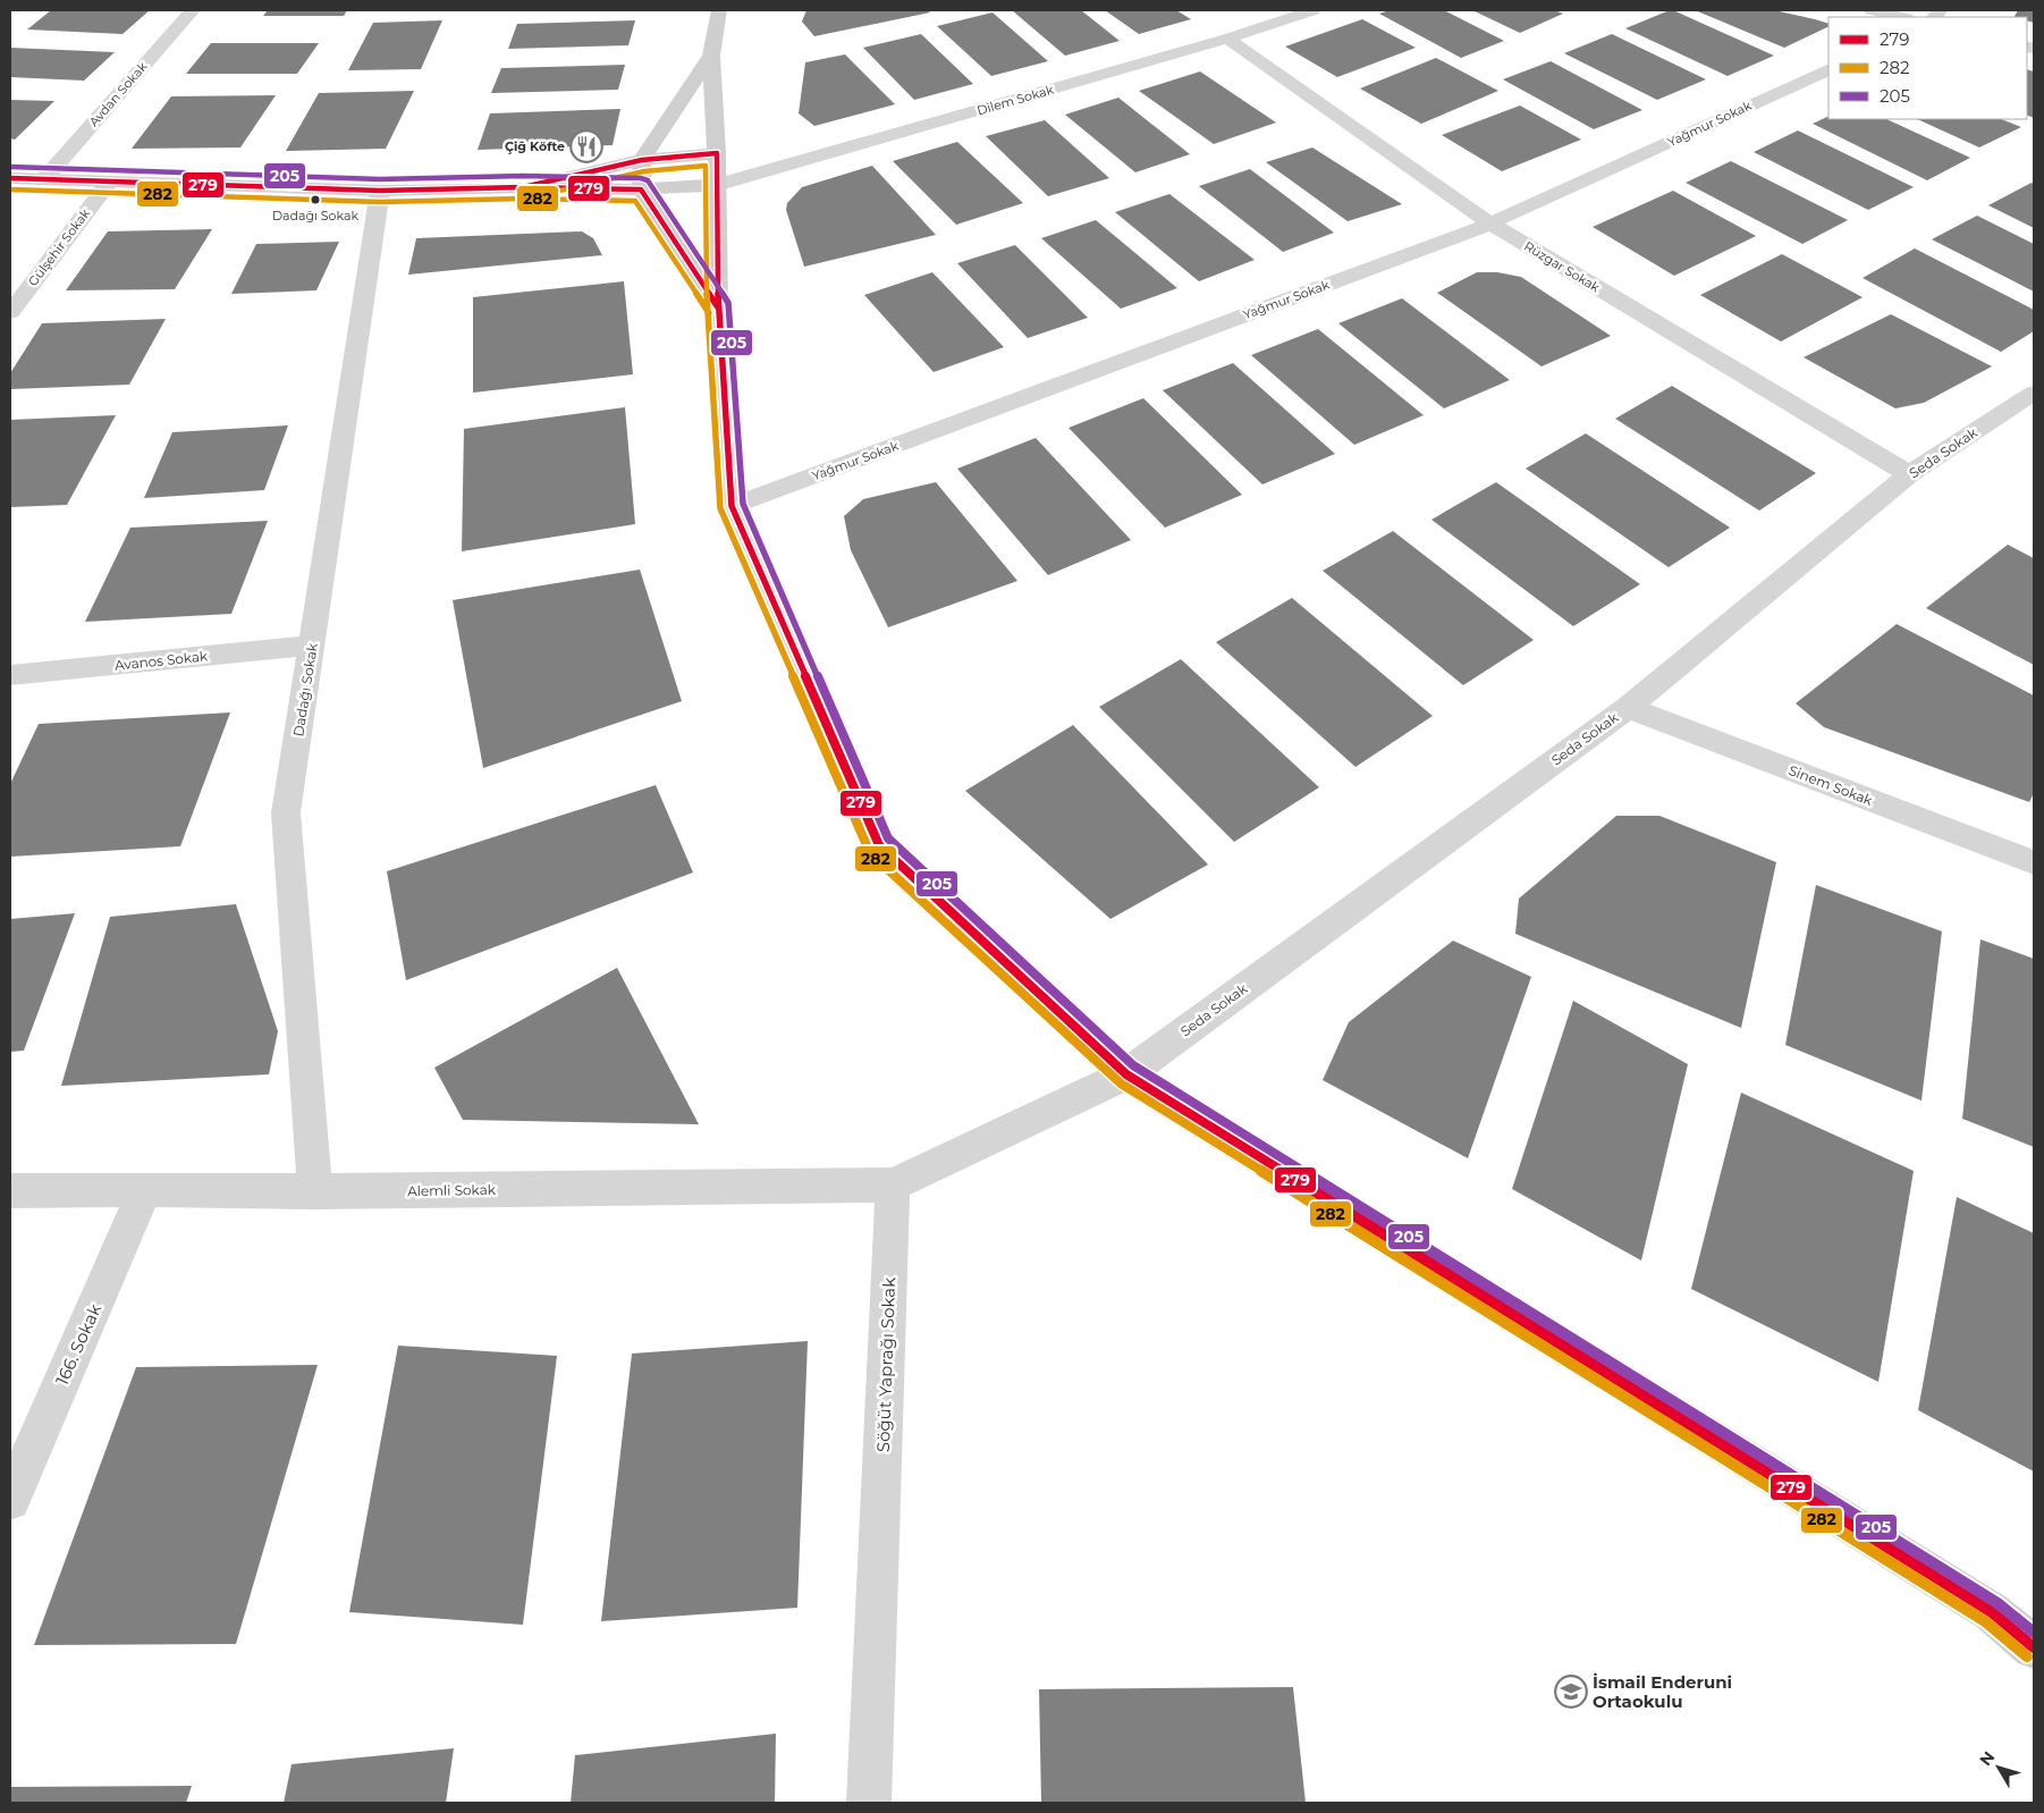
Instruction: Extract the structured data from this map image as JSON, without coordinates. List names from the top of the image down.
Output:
{
  "streets": {
    "street": [
      "Avdan Sokak",
      "Dilem Sokak",
      "Yağmur Sokak",
      "Gülşehir Sokak",
      "Rüzgar Sokak",
      "Seda Sokak",
      "Avanos Sokak",
      "Dadağı Sokak",
      "Sinem Sokak",
      "Alemli Sokak",
      "166. Sokak",
      "Söğüt Yaprağı Sokak"
    ]
  },
  "crossings": [
    ["Dilem Sokak", "Rüzgar Sokak"],
    ["Yağmur Sokak", "Rüzgar Sokak"],
    ["Rüzgar Sokak", "Seda Sokak"],
    ["Seda Sokak", "Sinem Sokak"],
    ["Avanos Sokak", "Dadağı Sokak"],
    ["Dadağı Sokak", "Alemli Sokak"],
    ["Alemli Sokak", "166. Sokak"],
    ["Alemli Sokak", "Söğüt Yaprağı Sokak"]
  ],
  "places": {
    "restaurant": ["Çiğ Köfte"],
    "other": ["Dadağı Sokak"],
    "school or university": ["İsmail Enderuni Ortaokulu"]
  },
  "lines": ["transit line 279", "transit line 282", "transit line 205"],
  "legend": ["279", "282", "205"],
  "north": "top left"
}
